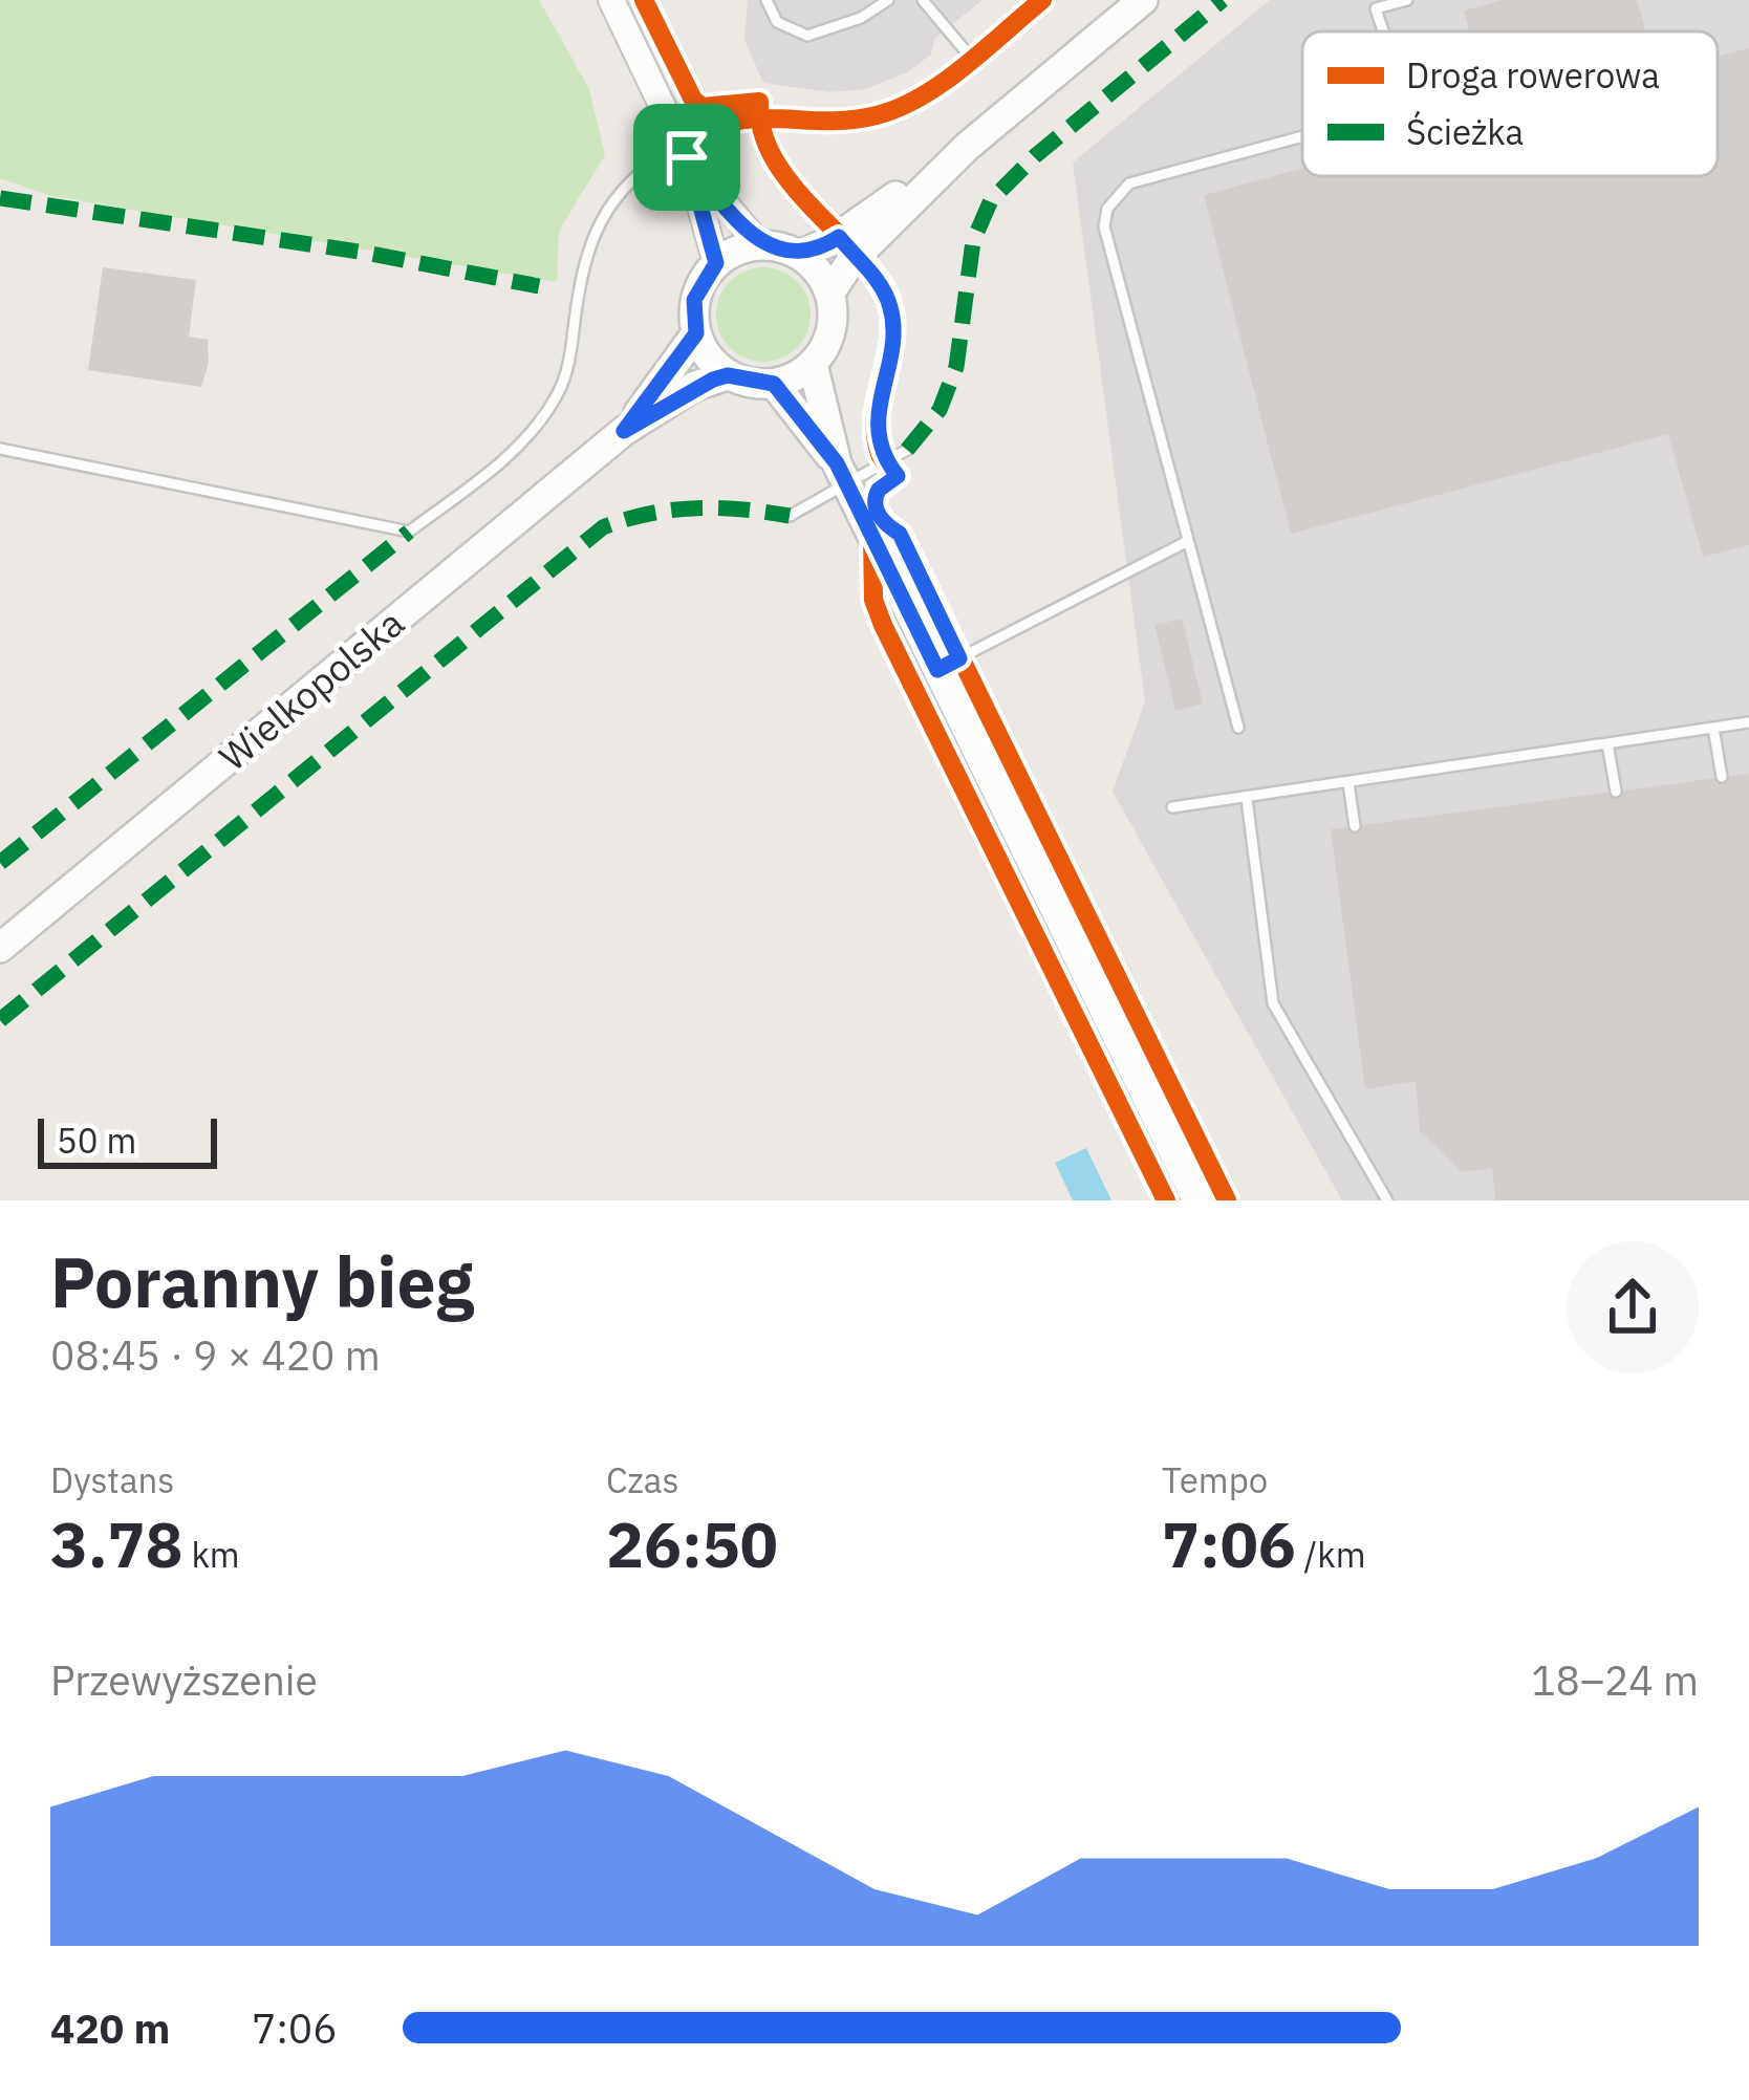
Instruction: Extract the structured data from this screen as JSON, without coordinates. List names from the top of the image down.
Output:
{
  "streets": {
    "main road": ["Wielkopolska"]
  },
  "legend": ["Droga rowerowa", "Ścieżka"],
  "scale_bar": "50 m",
  "page": {
    "scale": "50 m",
    "heading": ["Poranny bieg", "08:45 · 9 × 420 m"],
    "stats": [
      ["Dystans", "3.78 km"],
      ["Czas", "26:50"],
      ["Tempo", "7:06 /km"]
    ],
    "chart": ["Przewyższenie", "18–24 m"],
    "list": [
      {
        "name": "420 m",
        "note": "7:06"
      }
    ]
  }
}
